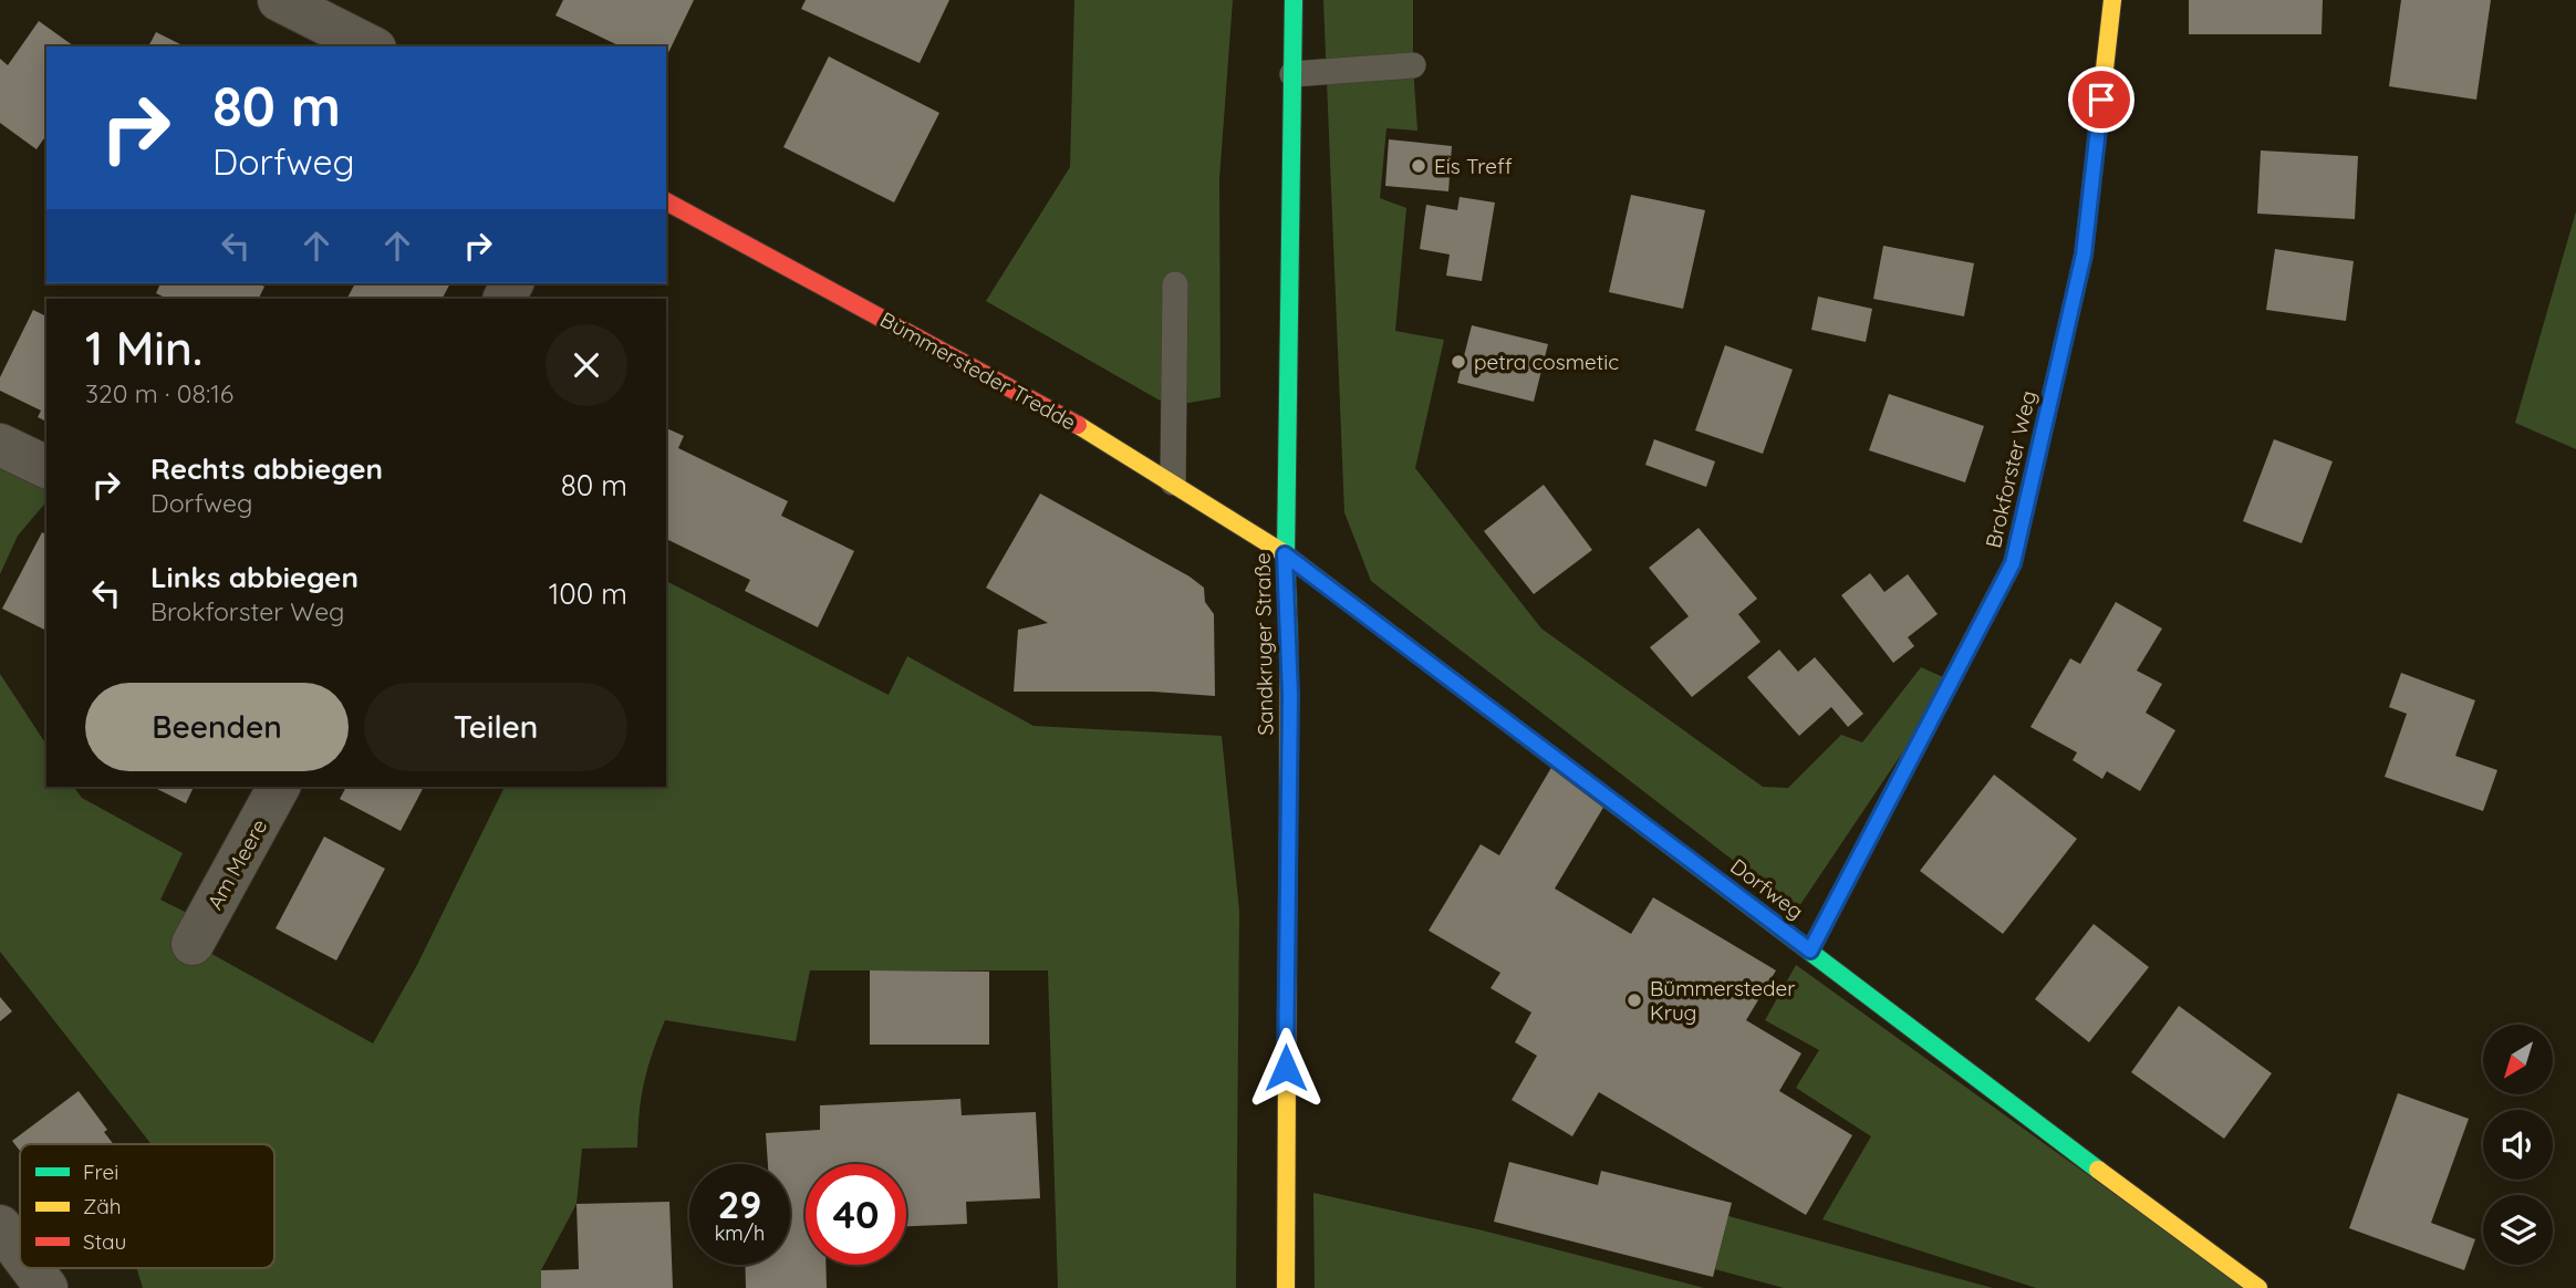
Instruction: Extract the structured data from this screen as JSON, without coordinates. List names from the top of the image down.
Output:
{
  "streets": {
    "street": [
      "Bümmersteder Tredde",
      "Brokforster Weg",
      "Sandkruger Straße",
      "Am Meere",
      "Dorfweg"
    ]
  },
  "crossings": [
    ["Bümmersteder Tredde", "Sandkruger Straße"],
    ["Bümmersteder Tredde", "Dorfweg"],
    ["Brokforster Weg", "Dorfweg"],
    ["Sandkruger Straße", "Dorfweg"]
  ],
  "places": ["Eis Treff", "petra cosmetic", "Bümmersteder Krug"],
  "legend": ["Frei", "Zäh", "Stau"],
  "north": "bottom left",
  "page": {
    "turn": ["80 m", "Dorfweg"],
    "heading": ["1 Min.", "320 m · 08:16"],
    "list": [
      {
        "name": "Rechts abbiegen",
        "note": "Dorfweg",
        "value": "80 m"
      },
      {
        "name": "Links abbiegen",
        "note": "Brokforster Weg",
        "value": "100 m"
      }
    ],
    "buttons": ["Beenden", "Teilen"],
    "speed": "29 km/h",
    "limit": "40"
  }
}
